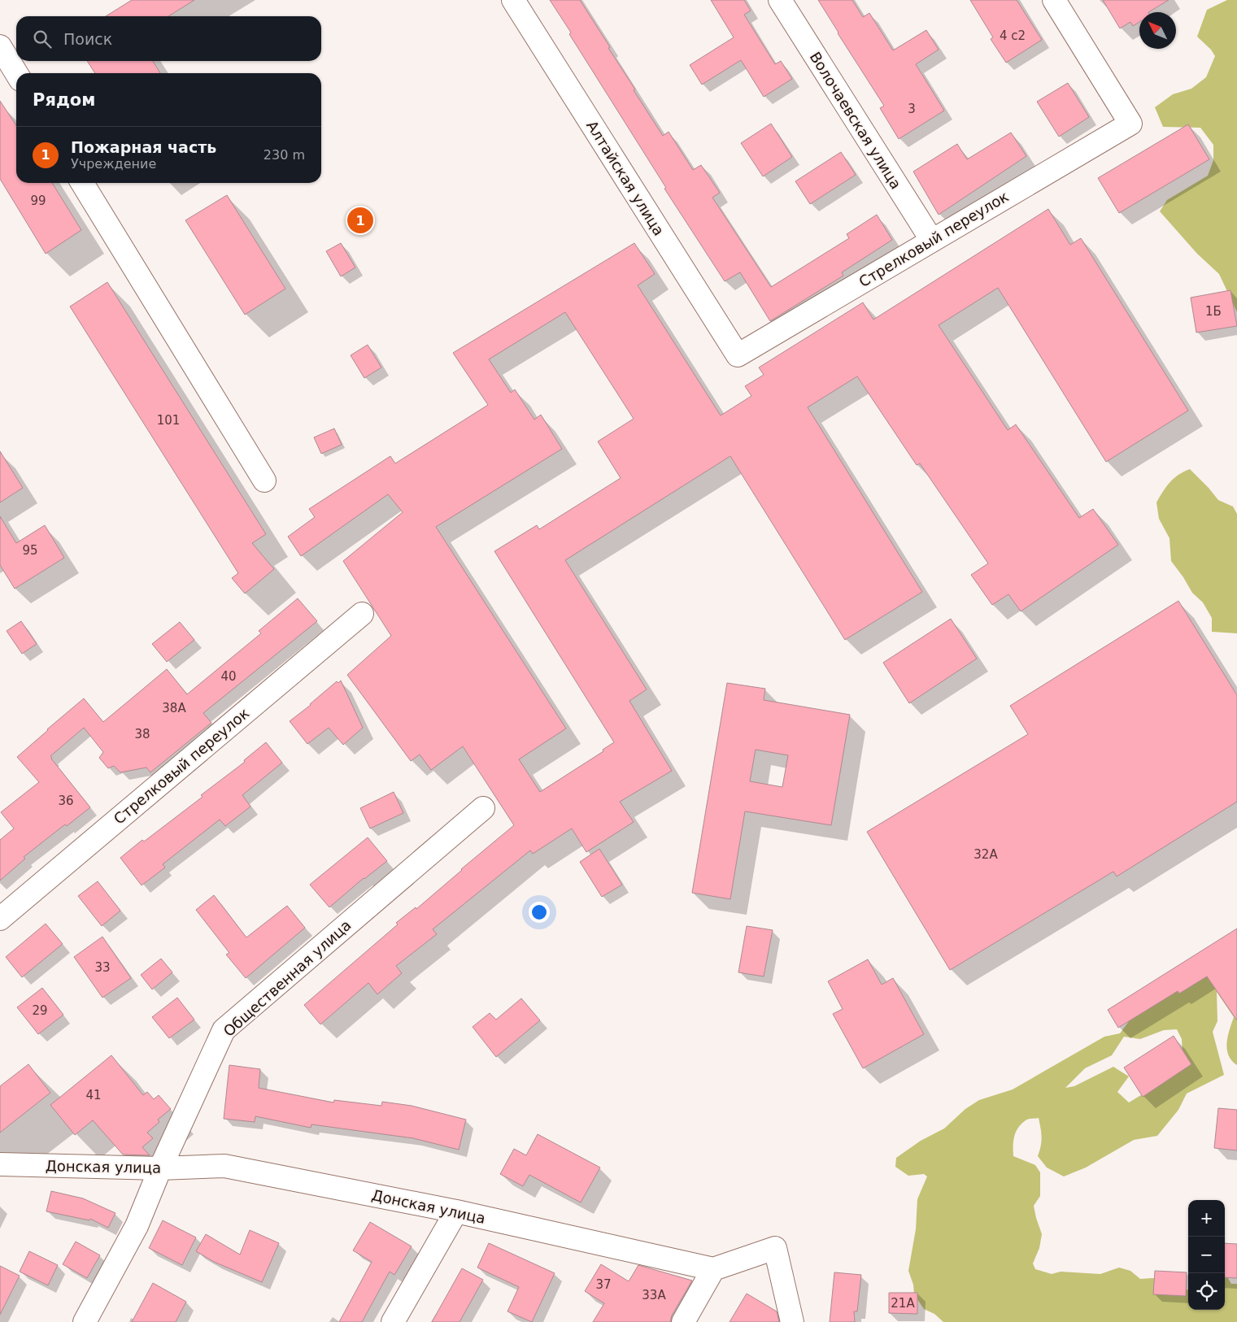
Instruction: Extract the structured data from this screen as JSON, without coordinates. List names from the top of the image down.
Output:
{
  "streets": {
    "street": [
      "Волочаевская улица",
      "Алтайская улица",
      "Стрелковый переулок",
      "Общественная улица",
      "Донская улица"
    ]
  },
  "crossings": [
    ["Волочаевская улица", "Стрелковый переулок"],
    ["Алтайская улица", "Стрелковый переулок"],
    ["Общественная улица", "Донская улица"]
  ],
  "house_numbers": [
    "4 с2",
    "3",
    "99",
    "1Б",
    "101",
    "95",
    "40",
    "38А",
    "38",
    "36",
    "32А",
    "33",
    "29",
    "41",
    "37",
    "33А",
    "21А"
  ],
  "north": "top left",
  "page": {
    "search": "Поиск",
    "heading": "Рядом",
    "list": [
      {
        "mark": "1",
        "name": "Пожарная часть",
        "note": "Учреждение",
        "value": "230 m"
      }
    ],
    "pins": "1",
    "map_buttons": ["+", "−"]
  }
}
